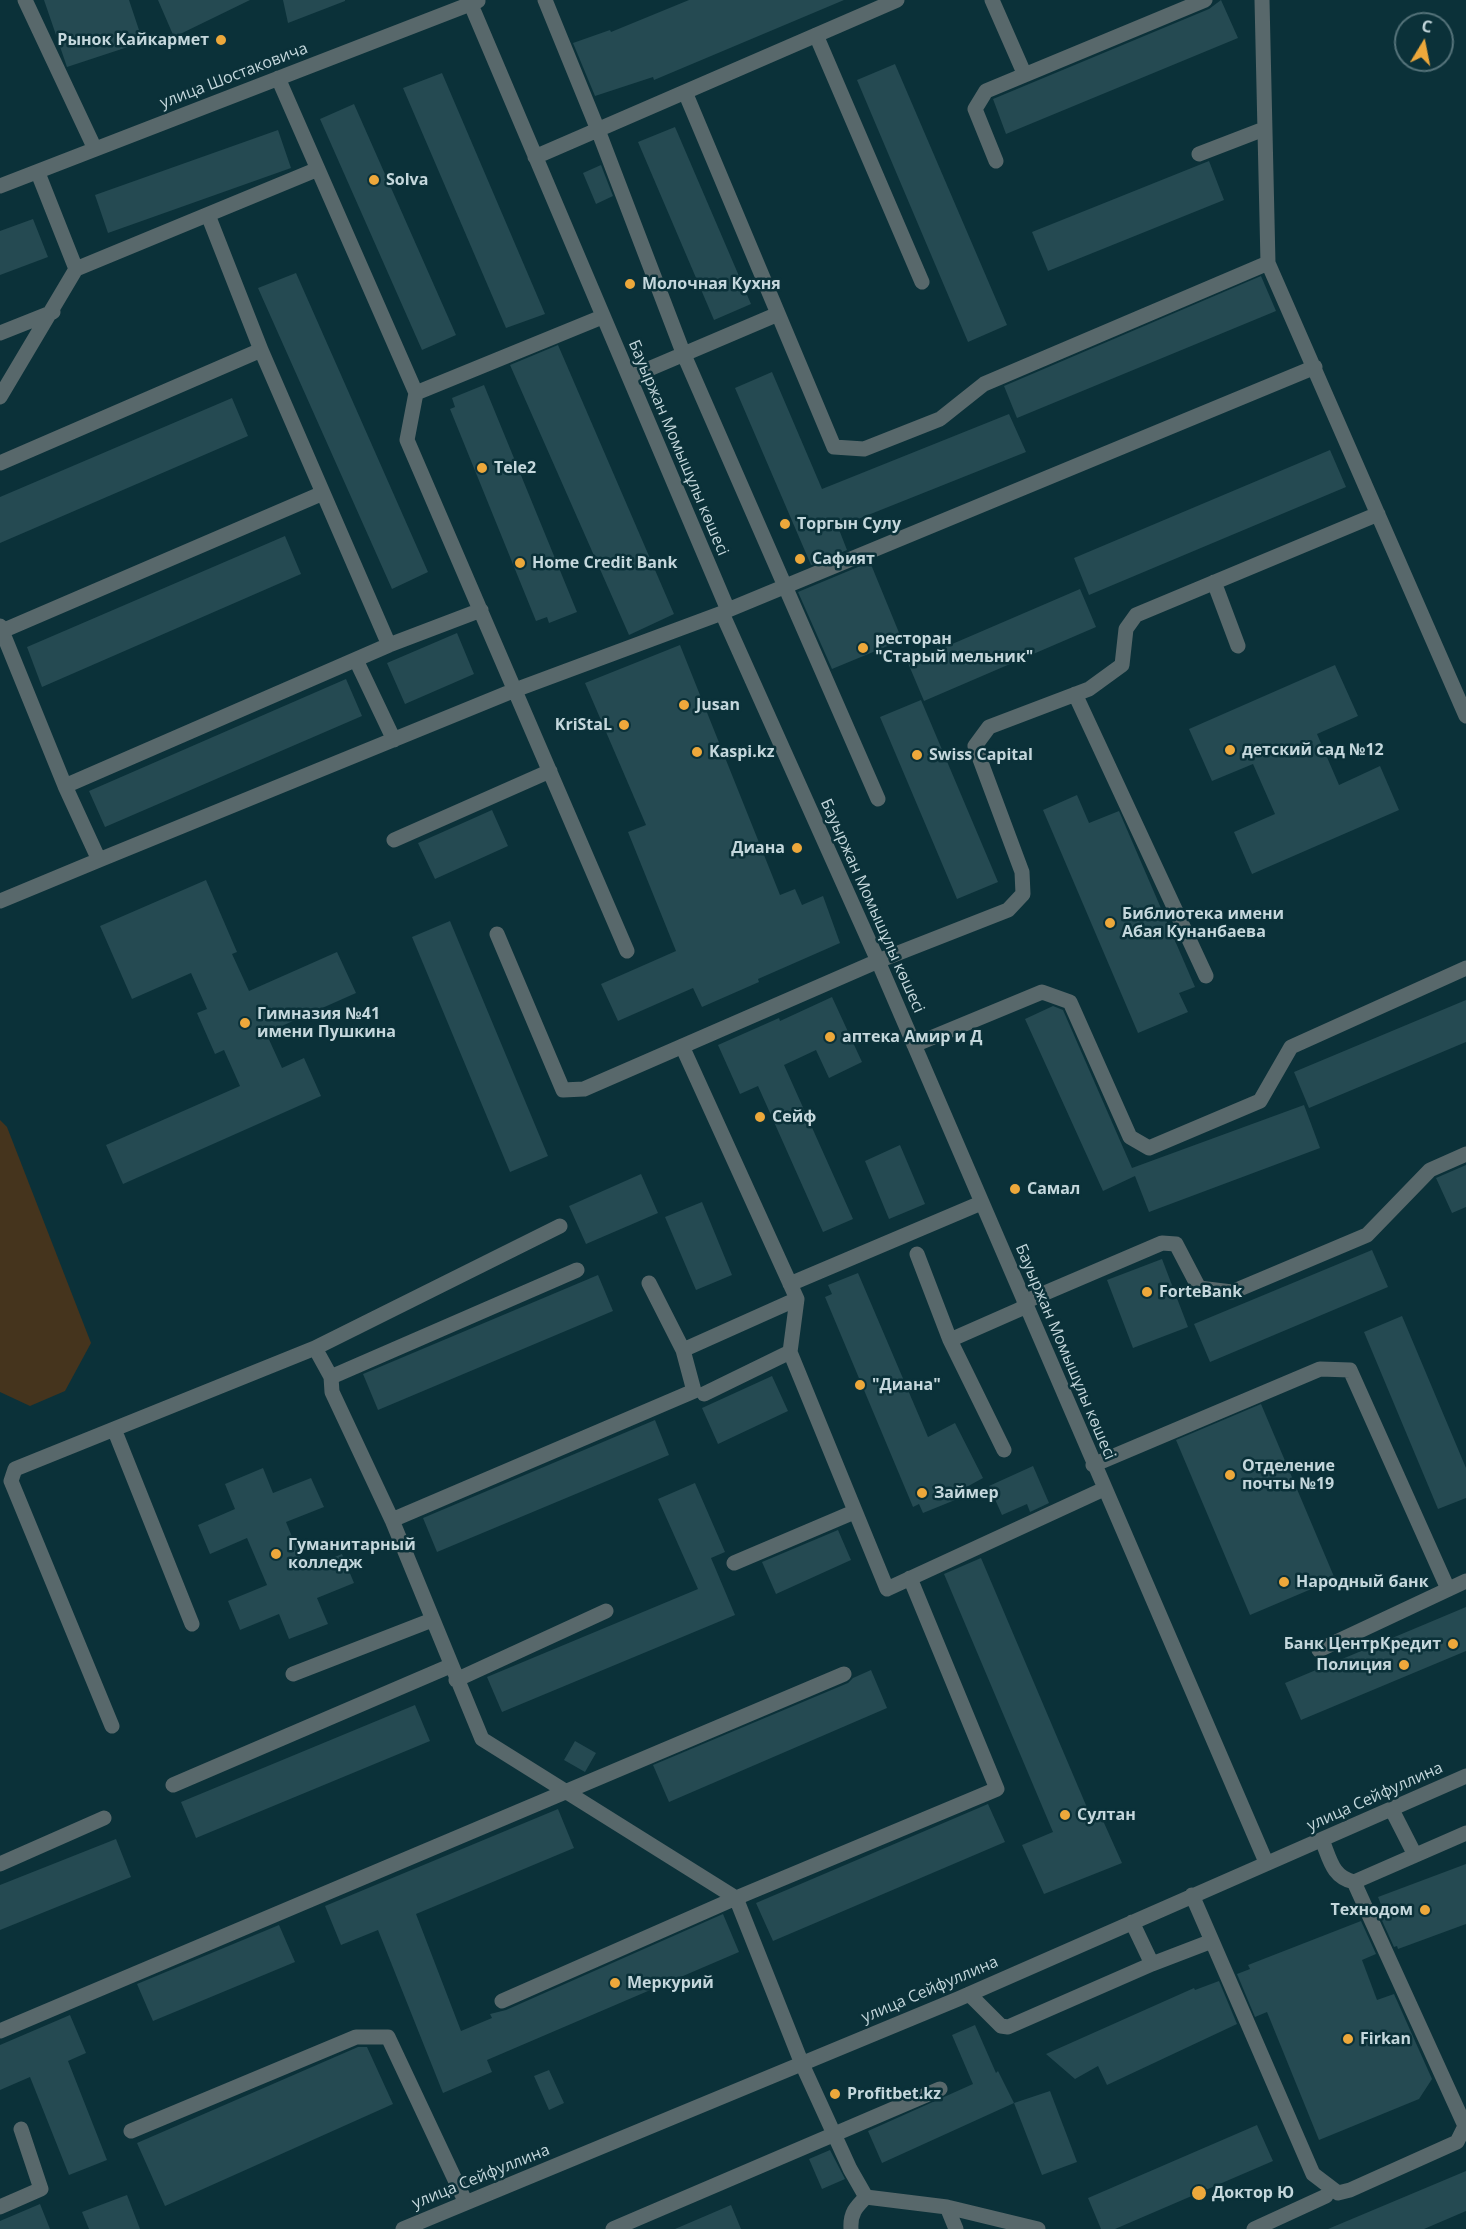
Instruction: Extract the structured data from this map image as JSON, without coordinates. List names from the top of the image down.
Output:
{
  "streets": {
    "street": ["улица Шостаковича", "Бауыржан Момышұлы көшесі", "улица Сейфуллина"]
  },
  "crossings": [
    ["улица Шостаковича", "Бауыржан Момышұлы көшесі"],
    ["Бауыржан Момышұлы көшесі", "улица Сейфуллина"]
  ],
  "places": [
    "Рынок Кайкармет",
    "Solva",
    "Молочная Кухня",
    "Tele2",
    "Торгын Сулу",
    "Сафият",
    "Home Credit Bank",
    "ресторан \"Старый мельник\"",
    "Jusan",
    "KriStaL",
    "детский сад №12",
    "Kaspi.kz",
    "Swiss Capital",
    "Диана",
    "Библиотека имени Абая Кунанбаева",
    "Гимназия №41 имени Пушкина",
    "аптека Амир и Д",
    "Сейф",
    "Самал",
    "ForteBank",
    "\"Диана\"",
    "Отделение почты №19",
    "Займер",
    "Гуманитарный колледж",
    "Народный банк",
    "Банк ЦентрКредит",
    "Полиция",
    "Султан",
    "Технодом",
    "Меркурий",
    "Firkan",
    "Profitbet.kz",
    "Доктор Ю"
  ],
  "north": "top"
}
